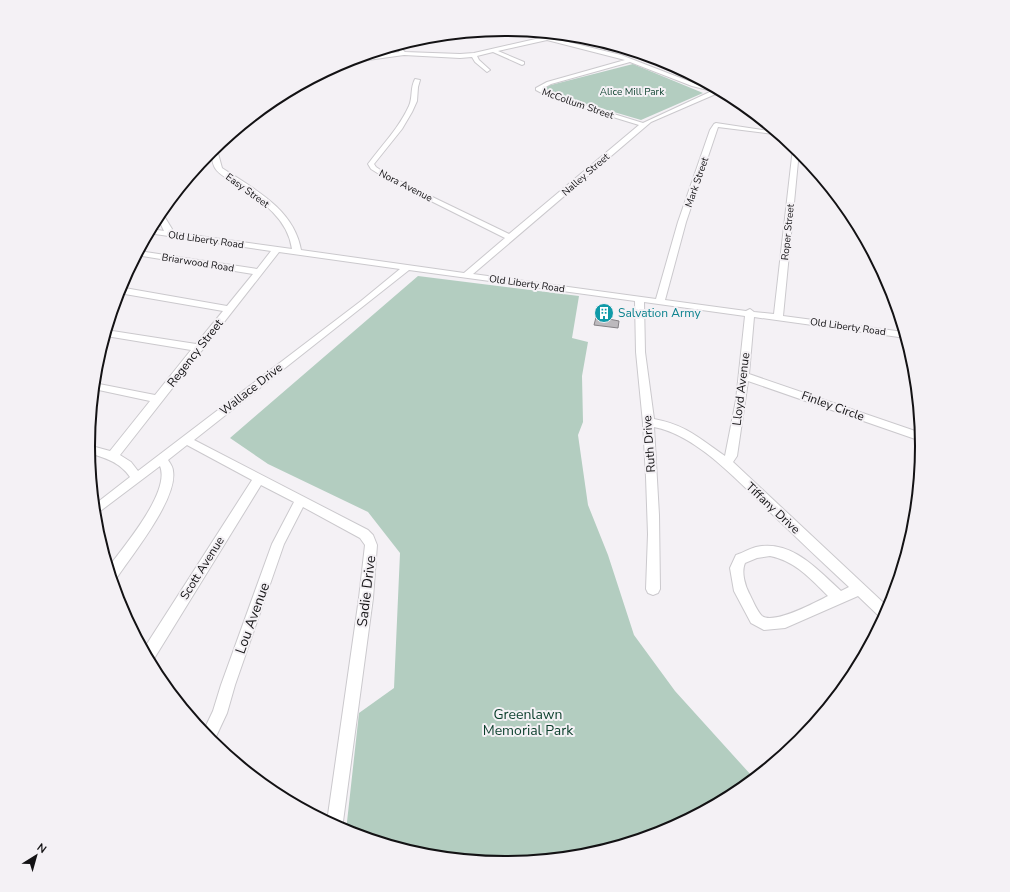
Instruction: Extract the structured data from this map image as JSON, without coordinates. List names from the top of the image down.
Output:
{
  "streets": {
    "street": [
      "McCollum Street",
      "Nalley Street",
      "Mark Street",
      "Nora Avenue",
      "Easy Street",
      "Roper Street",
      "Old Liberty Road",
      "Briarwood Road",
      "Regency Street",
      "Wallace Drive",
      "Lloyd Avenue",
      "Finley Circle",
      "Ruth Drive",
      "Tiffany Drive",
      "Scott Avenue",
      "Sadie Drive",
      "Lou Avenue"
    ]
  },
  "crossings": [
    ["McCollum Street", "Nalley Street"],
    ["Nalley Street", "Nora Avenue"],
    ["Nalley Street", "Old Liberty Road"],
    ["Mark Street", "Old Liberty Road"],
    ["Easy Street", "Old Liberty Road"],
    ["Roper Street", "Old Liberty Road"],
    ["Old Liberty Road", "Regency Street"],
    ["Old Liberty Road", "Wallace Drive"],
    ["Old Liberty Road", "Lloyd Avenue"],
    ["Old Liberty Road", "Ruth Drive"],
    ["Briarwood Road", "Regency Street"],
    ["Wallace Drive", "Sadie Drive"],
    ["Lloyd Avenue", "Finley Circle"],
    ["Lloyd Avenue", "Tiffany Drive"],
    ["Ruth Drive", "Tiffany Drive"],
    ["Scott Avenue", "Sadie Drive"],
    ["Sadie Drive", "Lou Avenue"]
  ],
  "parks": ["Alice Mill Park", "Greenlawn Memorial Park"],
  "places": {
    "building": ["Salvation Army"]
  },
  "north": "top right"
}
